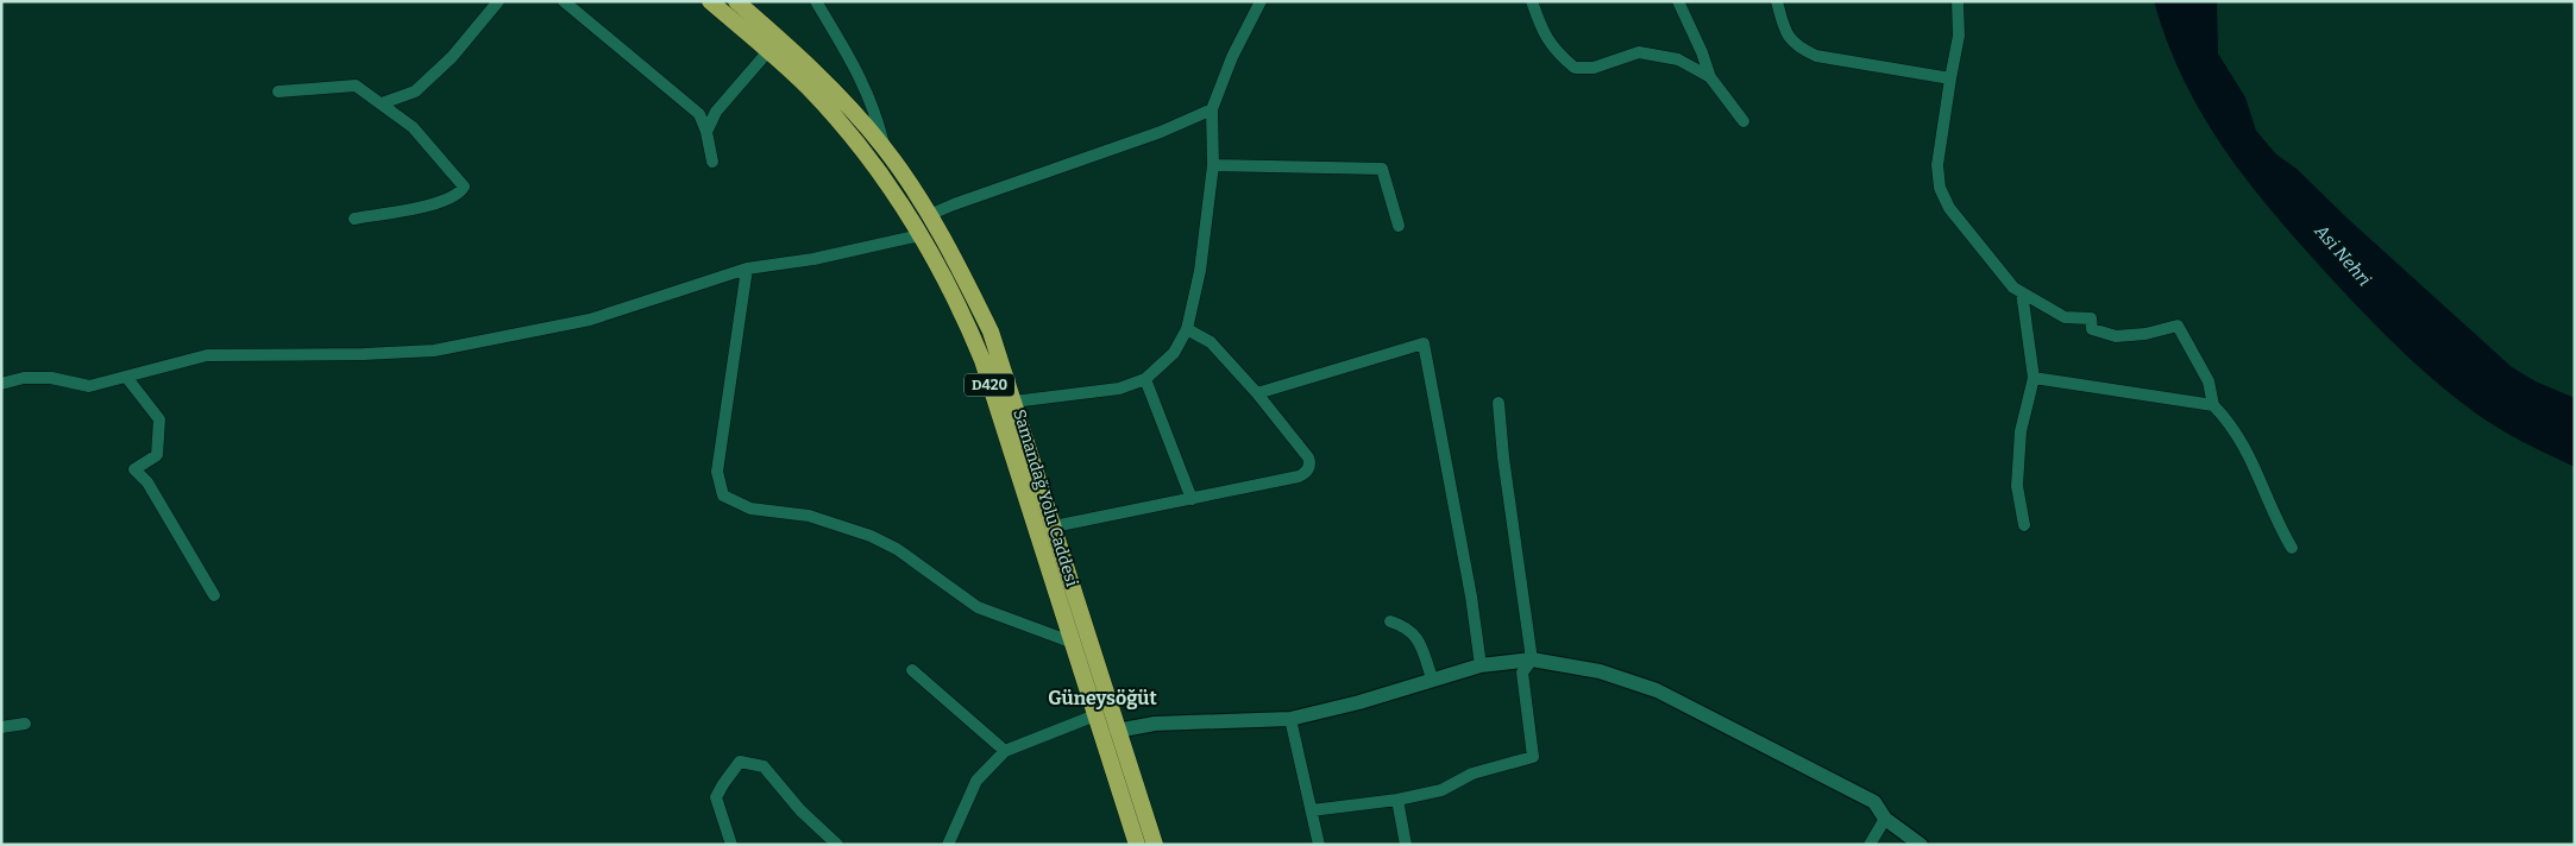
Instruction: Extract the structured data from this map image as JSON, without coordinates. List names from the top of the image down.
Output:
{
  "streets": {
    "highway": ["D420", "Samandağ Yolu Caddesi"]
  },
  "districts": ["Güneysöğüt"],
  "water": ["Asi Nehri"]
}
